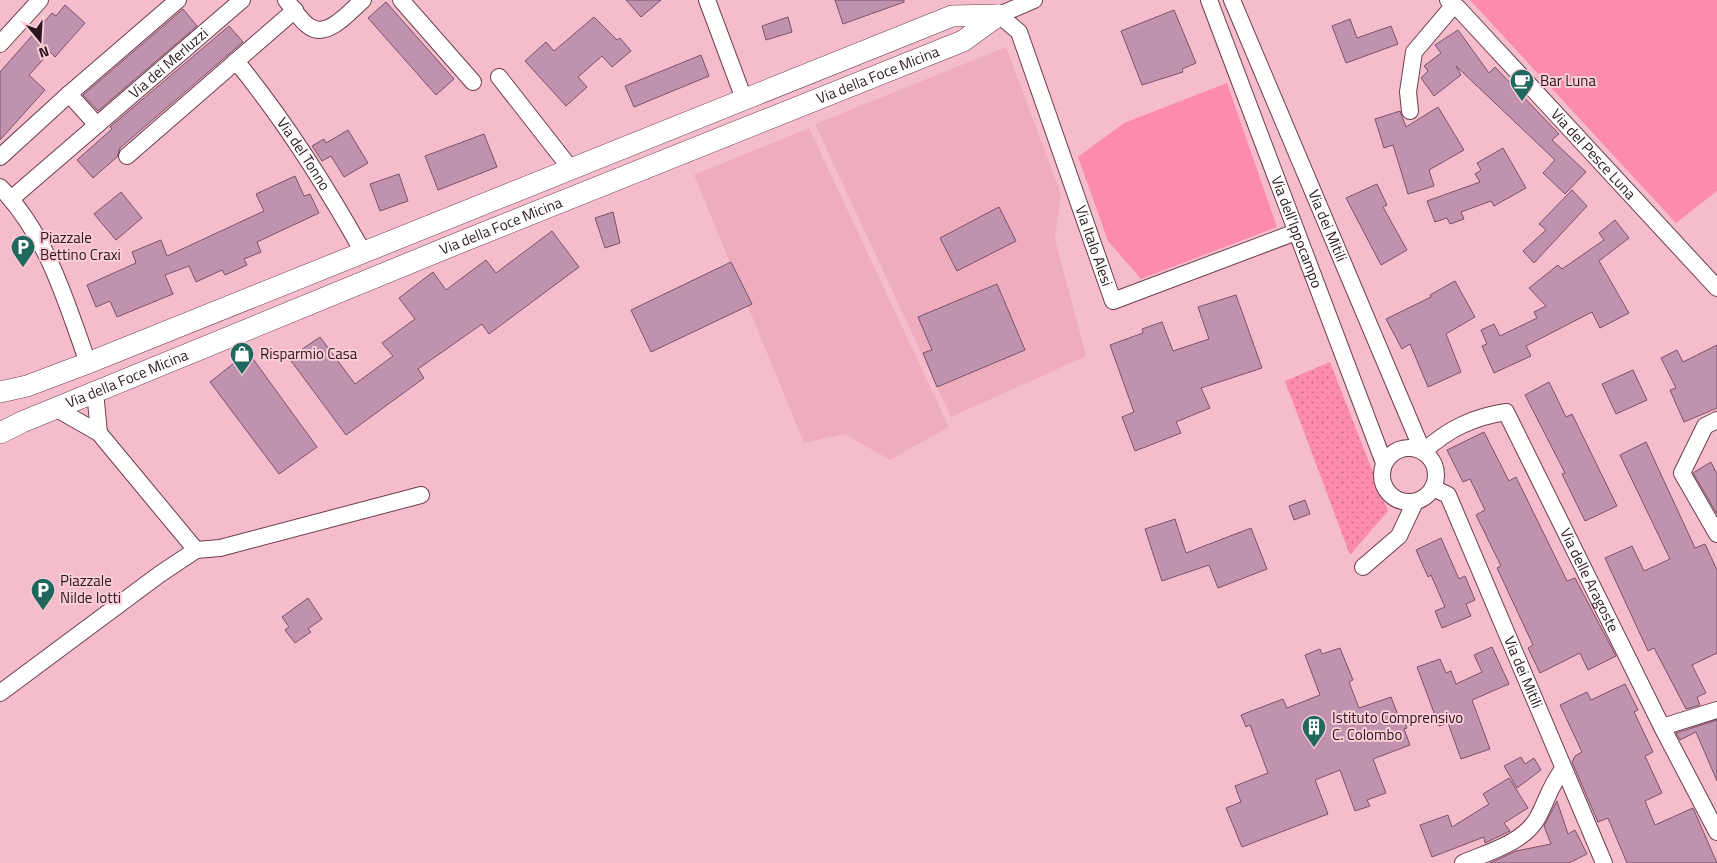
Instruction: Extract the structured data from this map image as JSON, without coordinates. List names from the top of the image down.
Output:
{
  "streets": {
    "street": [
      "Via dei Merluzzi",
      "Via della Foce Micina",
      "Via del Tonno",
      "Via del Pesce Luna",
      "Via dei Mitili",
      "Via dell'Ippocampo",
      "Via Italo Alesi",
      "Via delle Aragoste"
    ]
  },
  "crossings": [
    ["Via della Foce Micina", "Via del Tonno"],
    ["Via della Foce Micina", "Via Italo Alesi"],
    ["Via dei Mitili", "Via dell'Ippocampo"],
    ["Via dei Mitili", "Via delle Aragoste"],
    ["Via dell'Ippocampo", "Via Italo Alesi"],
    ["Via dell'Ippocampo", "Via delle Aragoste"]
  ],
  "places": {
    "cafe": ["Bar Luna"],
    "parking": ["Piazzale Bettino Craxi", "Piazzale Nilde Iotti"],
    "shop": ["Risparmio Casa"],
    "building": ["Istituto Comprensivo C. Colombo"]
  },
  "north": "bottom"
}
